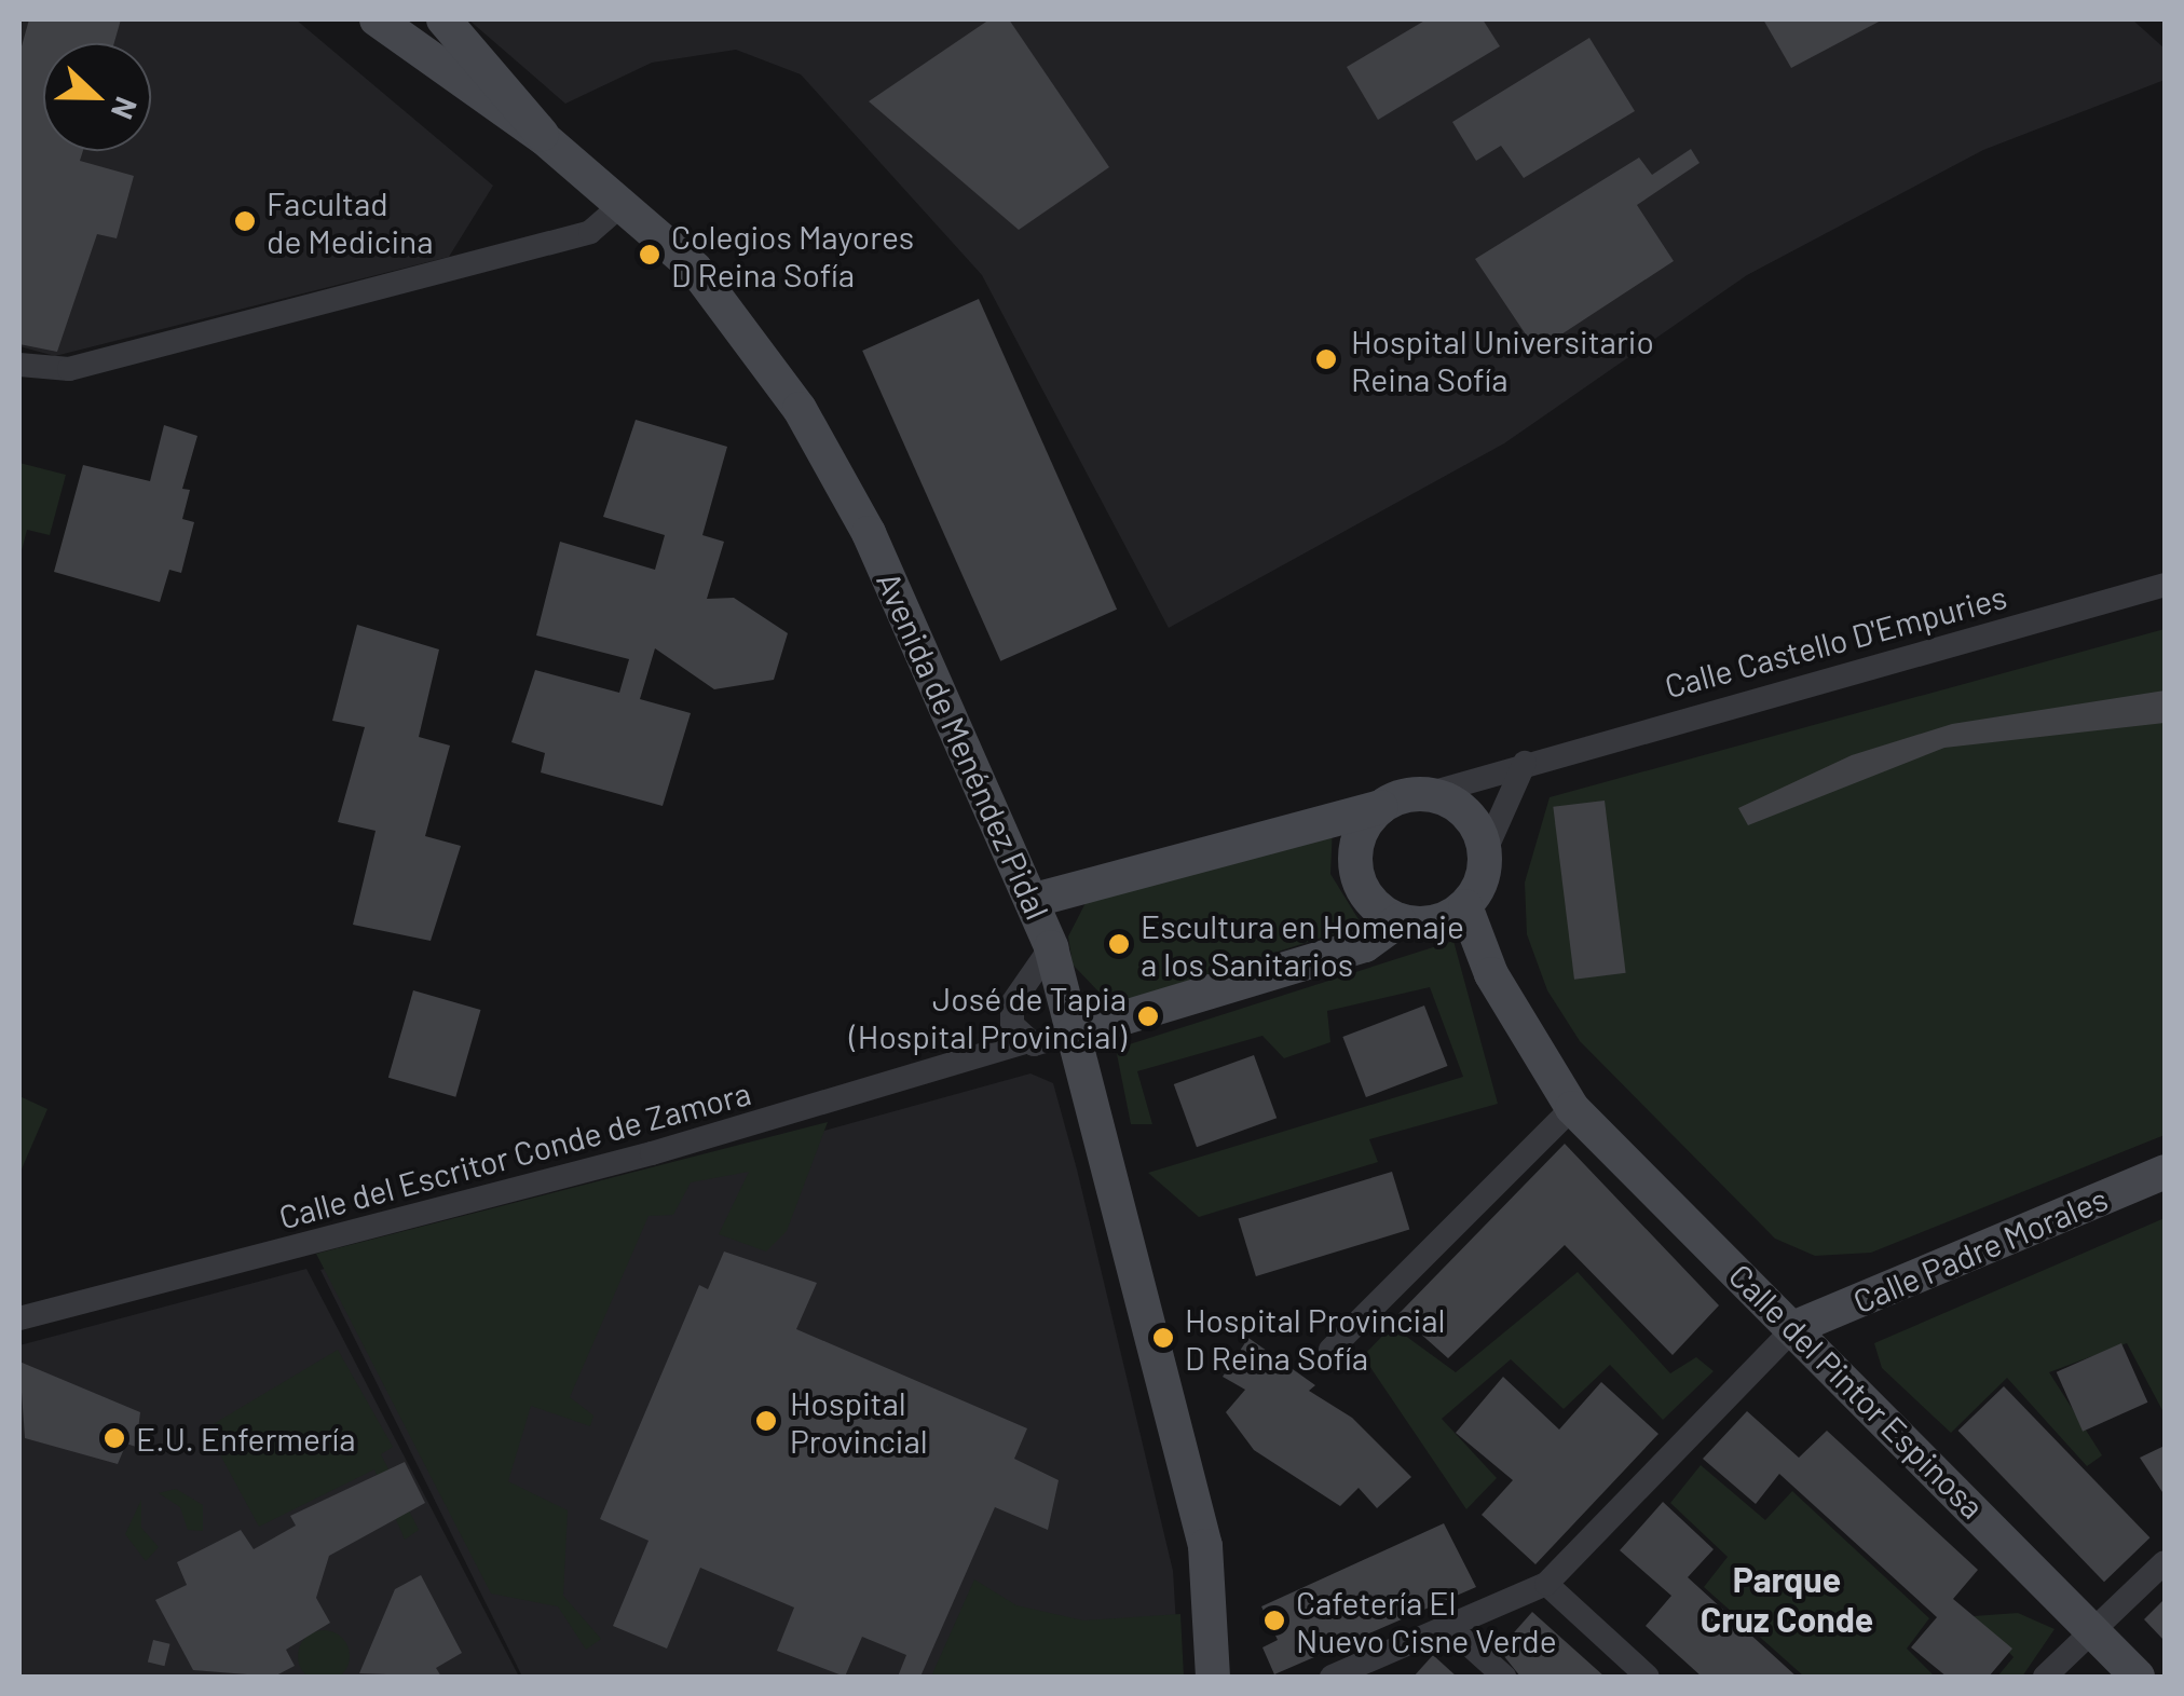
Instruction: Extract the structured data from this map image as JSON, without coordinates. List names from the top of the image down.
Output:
{
  "streets": {
    "street": [
      "Calle Castello D'Empuries",
      "Avenida de Menéndez Pidal",
      "Calle del Escritor Conde de Zamora",
      "Calle Padre Morales",
      "Calle del Pintor Espinosa"
    ]
  },
  "crossings": [
    ["Calle Castello D'Empuries", "Calle del Pintor Espinosa"],
    ["Avenida de Menéndez Pidal", "Calle del Escritor Conde de Zamora"],
    ["Calle Padre Morales", "Calle del Pintor Espinosa"]
  ],
  "districts": ["Parque Cruz Conde"],
  "places": [
    "Facultad de Medicina",
    "Colegios Mayores D Reina Sofía",
    "Hospital Universitario Reina Sofía",
    "Escultura en Homenaje a los Sanitarios",
    "José de Tapia (Hospital Provincial)",
    "Hospital Provincial D Reina Sofía",
    "Hospital Provincial",
    "E.U. Enfermería",
    "Cafetería El Nuevo Cisne Verde"
  ],
  "north": "right"
}
